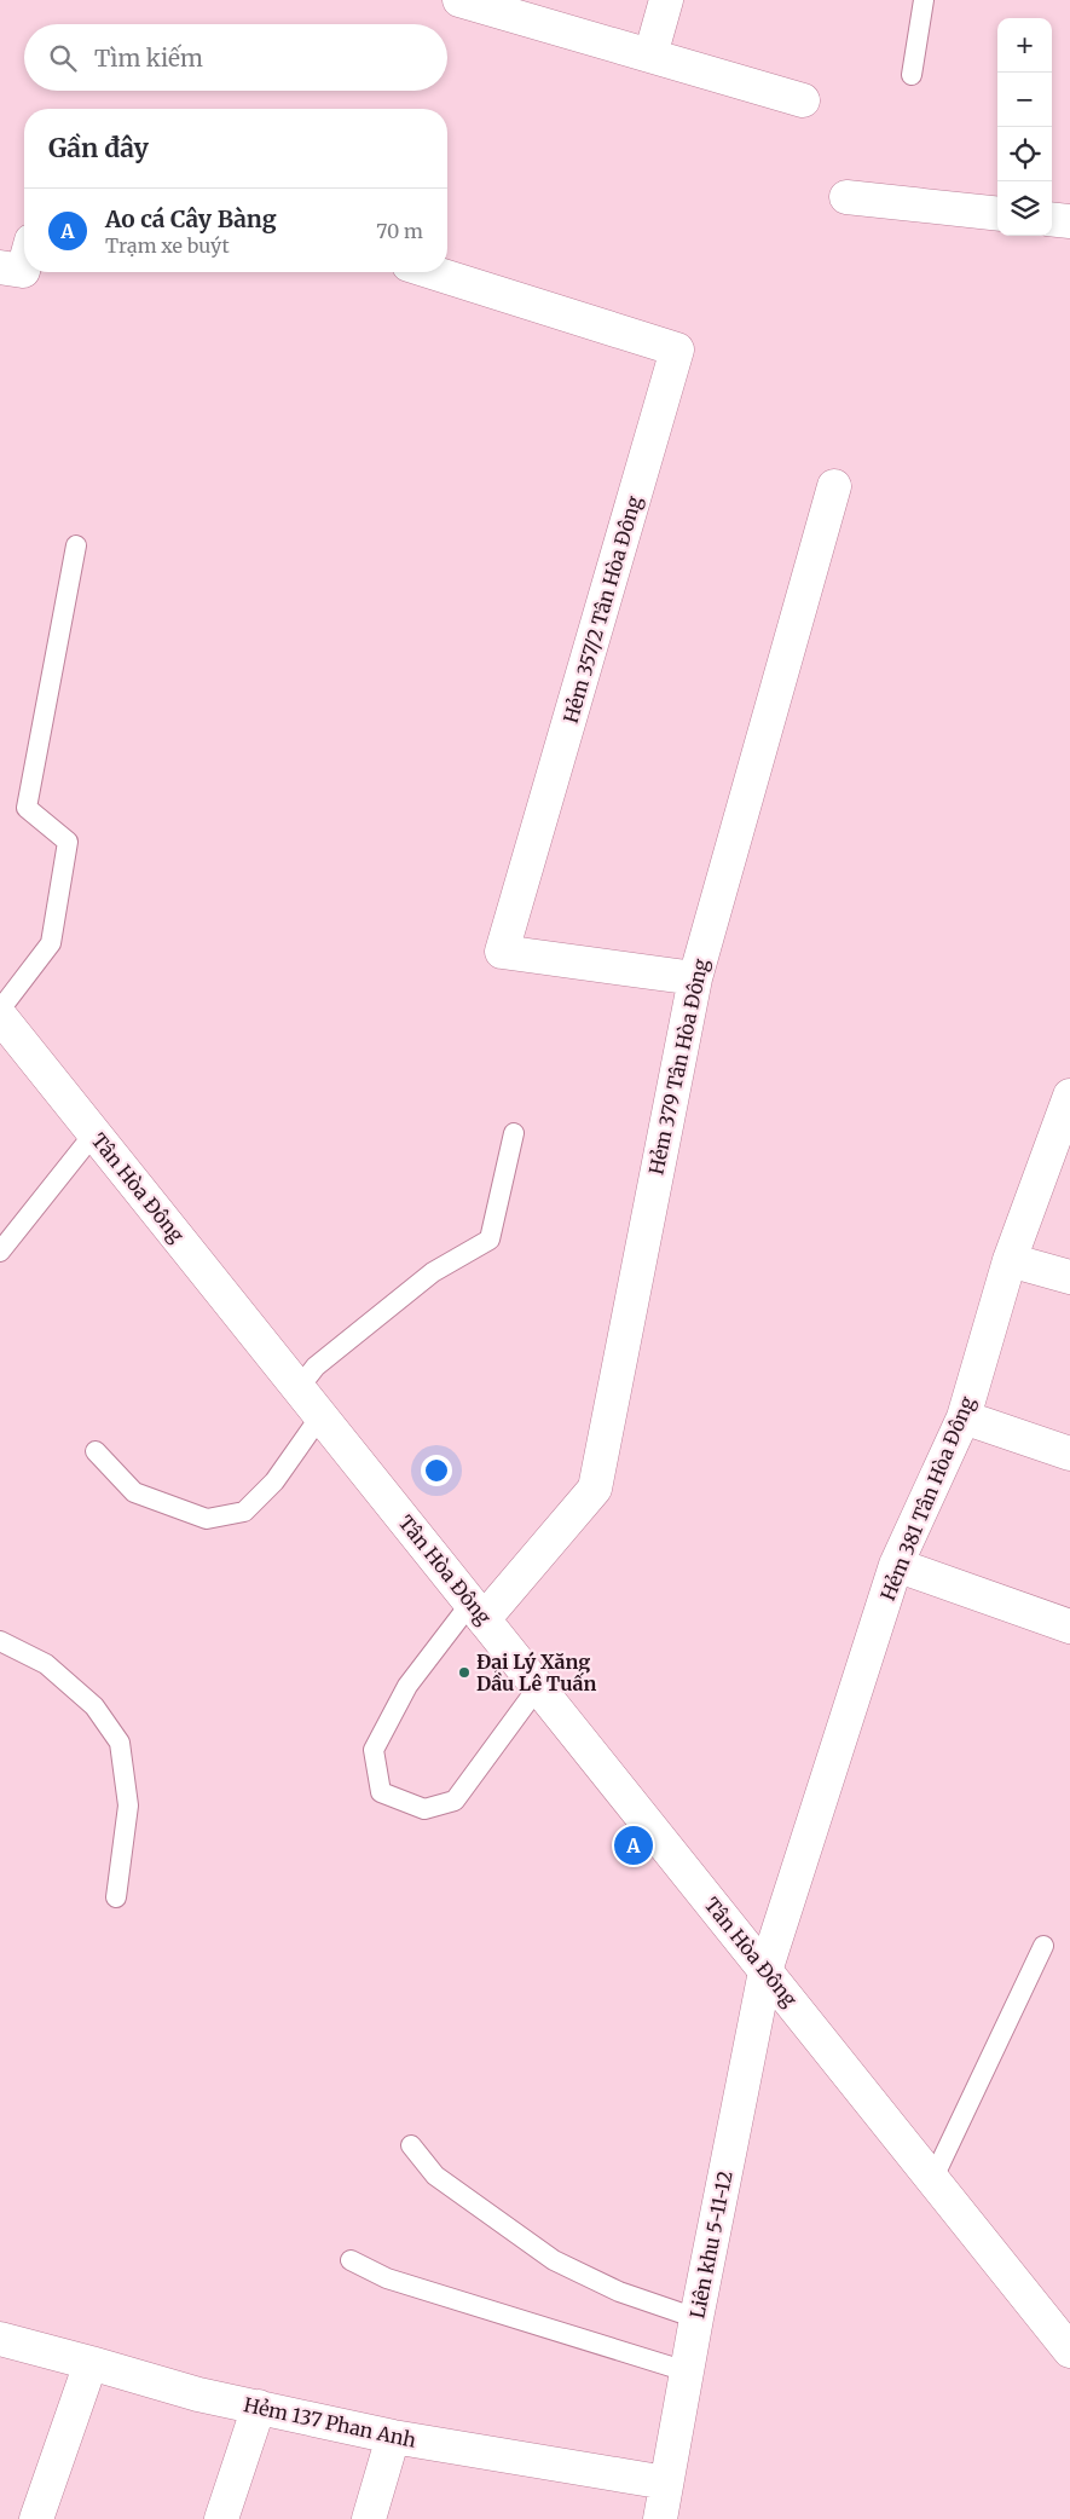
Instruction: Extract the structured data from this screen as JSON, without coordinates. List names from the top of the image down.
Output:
{
  "streets": {
    "street": [
      "Hẻm 357/2 Tân Hòa Đông",
      "Hẻm 379 Tân Hòa Đông",
      "Tân Hòa Đông",
      "Hẻm 381 Tân Hòa Đông",
      "Liên khu 5-11-12",
      "Hẻm 137 Phan Anh"
    ]
  },
  "crossings": [
    ["Hẻm 357/2 Tân Hòa Đông", "Hẻm 379 Tân Hòa Đông"],
    ["Hẻm 379 Tân Hòa Đông", "Tân Hòa Đông"],
    ["Tân Hòa Đông", "Hẻm 381 Tân Hòa Đông"],
    ["Tân Hòa Đông", "Liên khu 5-11-12"],
    ["Hẻm 381 Tân Hòa Đông", "Liên khu 5-11-12"],
    ["Liên khu 5-11-12", "Hẻm 137 Phan Anh"]
  ],
  "places": ["Đại Lý Xăng Dầu Lê Tuấn"],
  "page": {
    "map_buttons": ["+", "−"],
    "search": "Tìm kiếm",
    "heading": "Gần đây",
    "list": [
      {
        "mark": "A",
        "name": "Ao cá Cây Bàng",
        "note": "Trạm xe buýt",
        "value": "70 m"
      }
    ],
    "pins": "A"
  }
}
